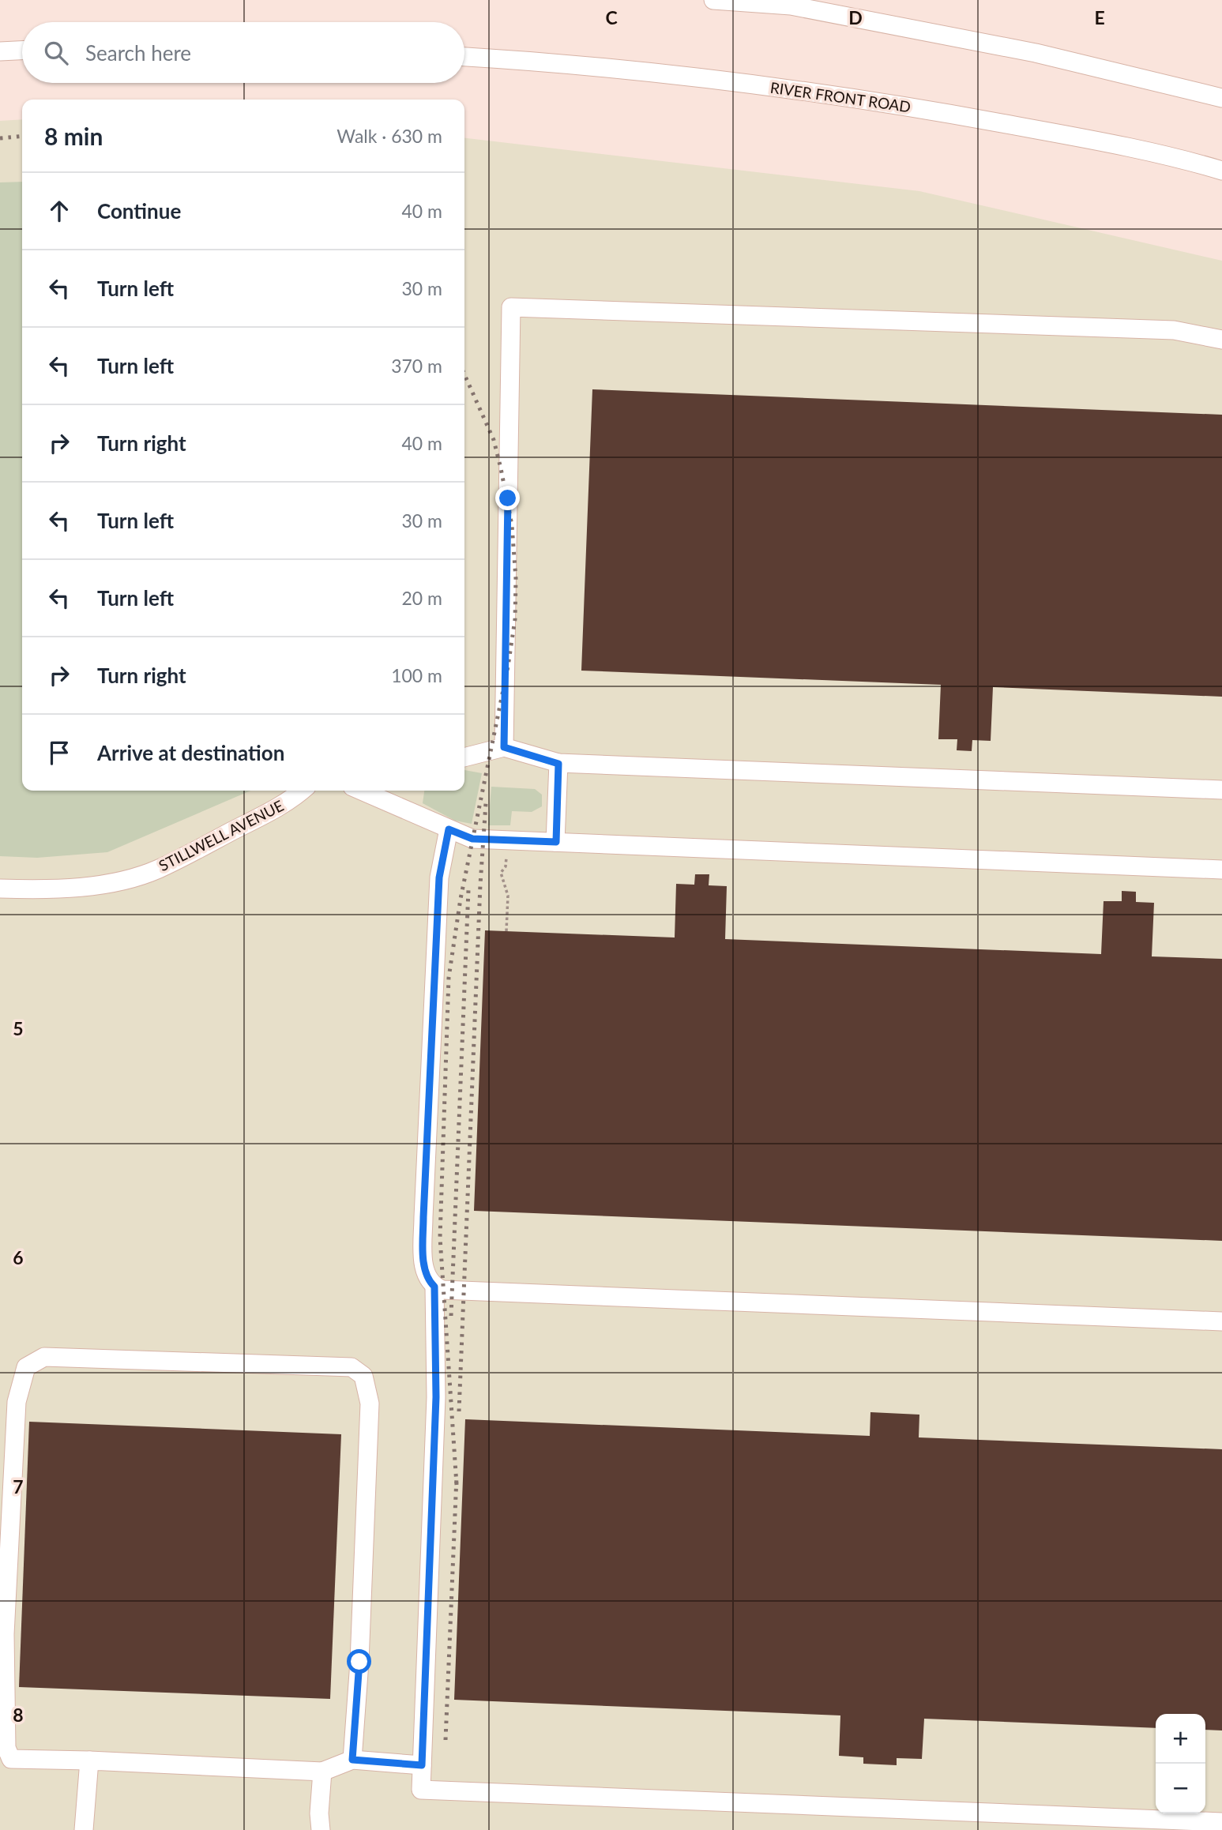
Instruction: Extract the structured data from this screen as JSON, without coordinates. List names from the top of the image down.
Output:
{
  "streets": {
    "street": ["RIVER FRONT ROAD", "STILLWELL AVENUE"]
  },
  "page": {
    "search": "Search here",
    "heading": ["8 min", "Walk · 630 m"],
    "list": [
      ["Continue", "40 m"],
      ["Turn left", "30 m"],
      ["Turn left", "370 m"],
      ["Turn right", "40 m"],
      ["Turn left", "30 m"],
      ["Turn left", "20 m"],
      ["Turn right", "100 m"],
      "Arrive at destination"
    ],
    "map_buttons": ["+", "−"]
  },
  "grid": {
    "columns": ["C", "D", "E"],
    "rows": [
      "5",
      "6",
      "7",
      "8"
    ]
  }
}
